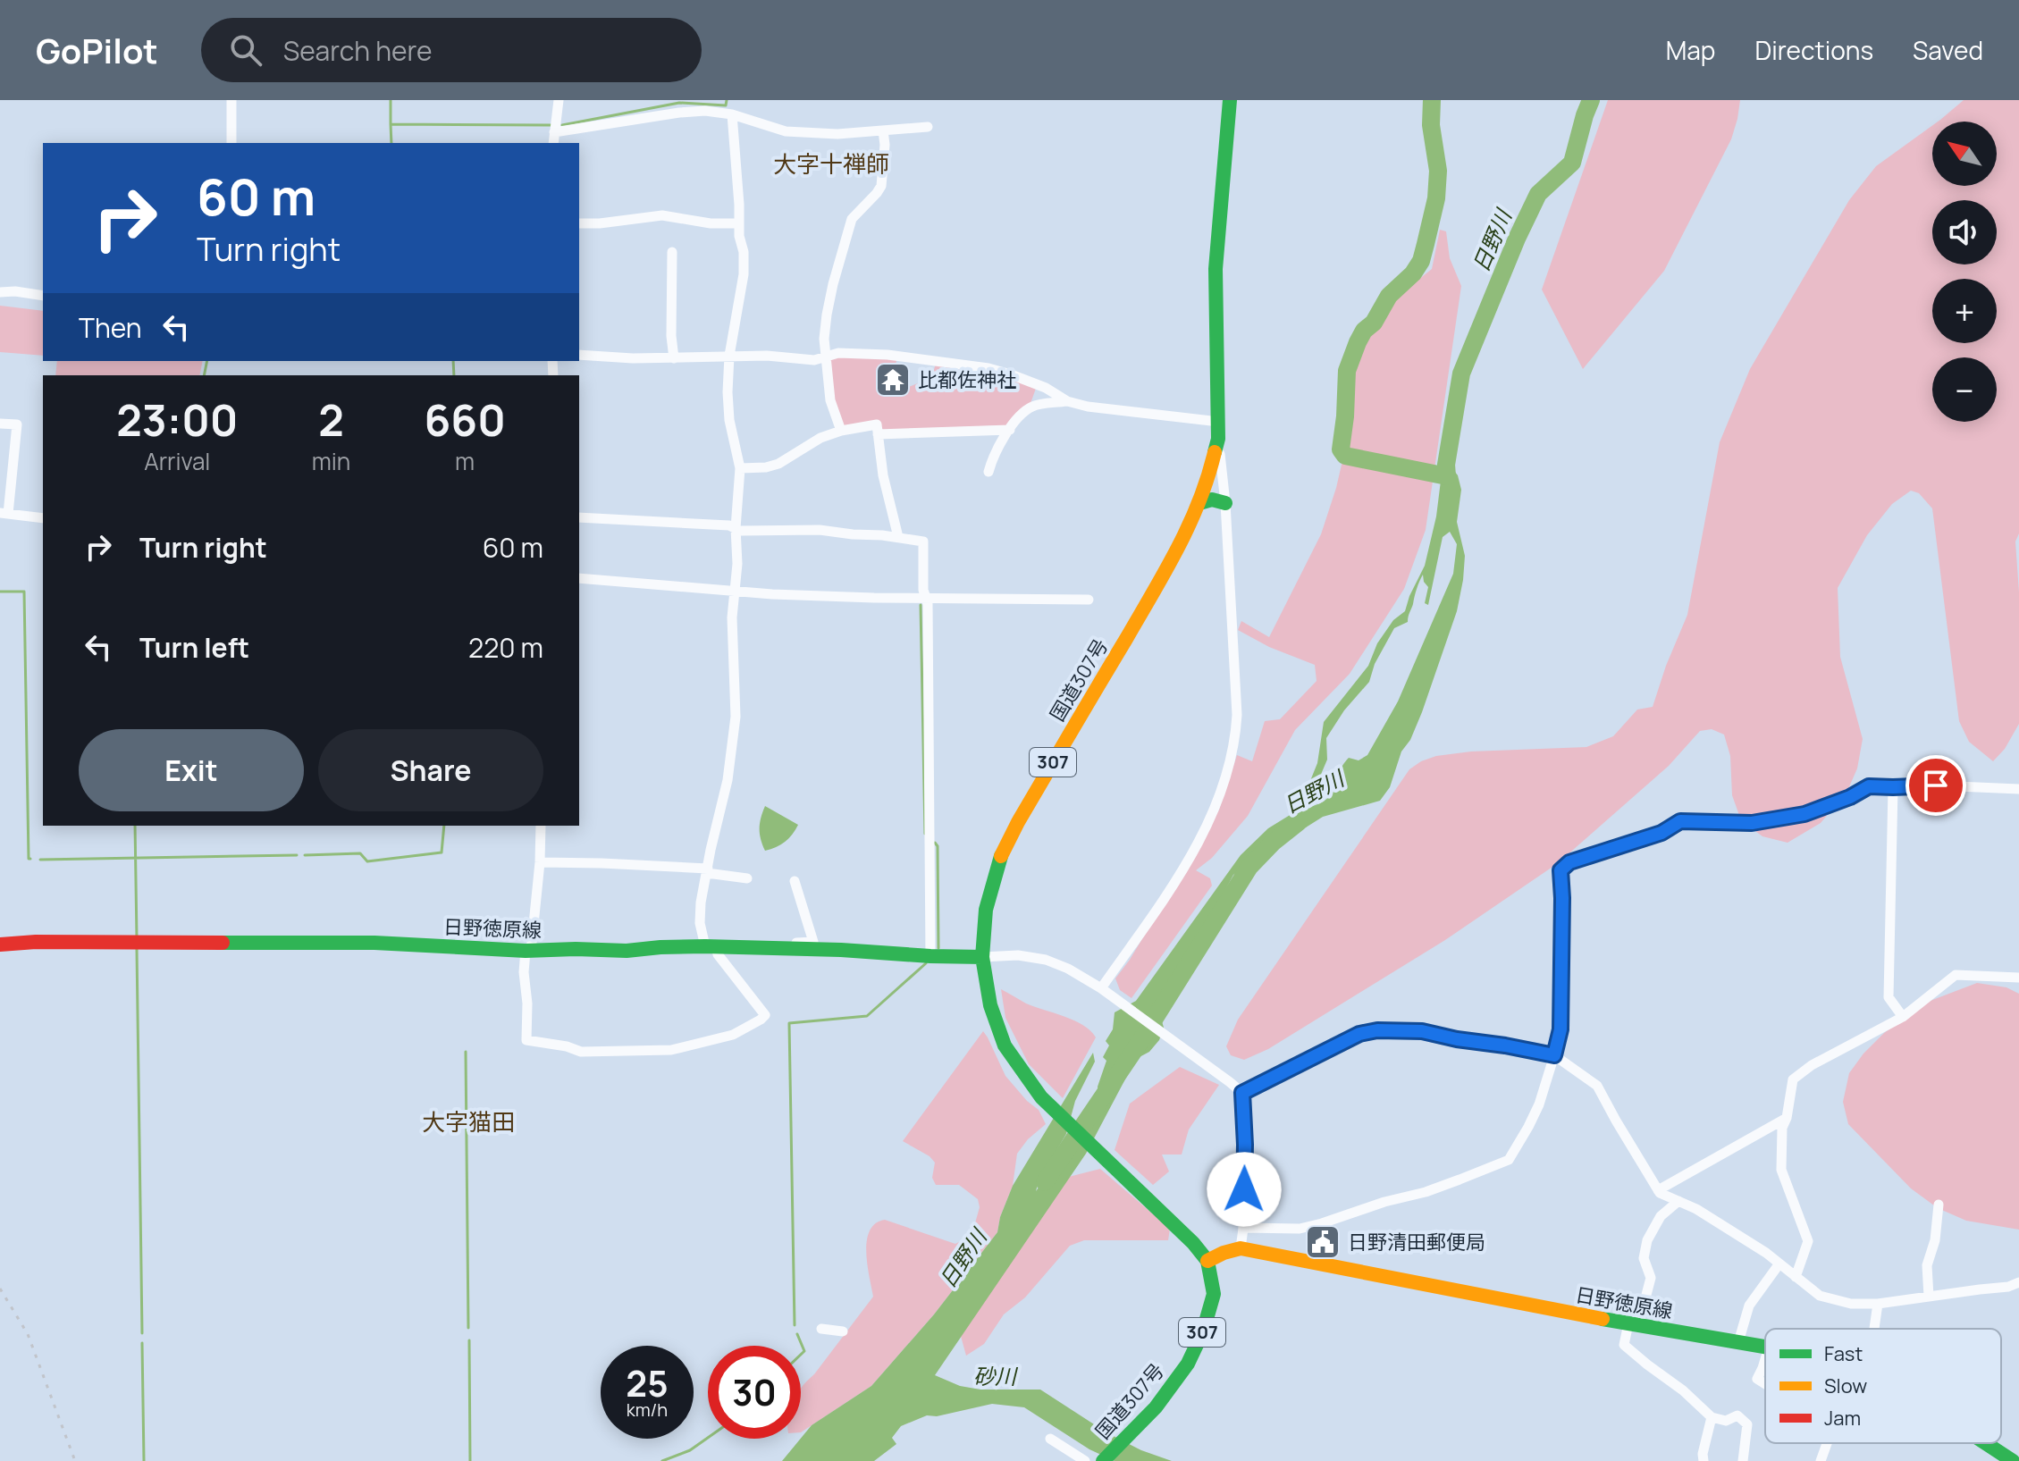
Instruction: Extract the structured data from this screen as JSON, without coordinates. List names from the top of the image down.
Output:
{
  "streets": {
    "main road": ["国道307号", "307", "日野徳原線"]
  },
  "crossings": [
    ["国道307号", "日野徳原線"]
  ],
  "districts": ["大字十禅師", "大字猫田"],
  "water": ["日野川", "砂川"],
  "places": {
    "temple": ["比都佐神社"],
    "public building": ["日野清田郵便局"]
  },
  "legend": ["Fast", "Slow", "Jam"],
  "north": "top left",
  "page": {
    "header": "GoPilot",
    "search": "Search here",
    "nav": ["Map", "Directions", "Saved"],
    "map_buttons": ["+", "−"],
    "turn": ["60 m", "Turn right"],
    "then": "Then",
    "eta": [
      "23:00",
      "Arrival",
      "2",
      "min",
      "660",
      "m"
    ],
    "list": [
      {
        "name": "Turn right",
        "value": "60 m"
      },
      {
        "name": "Turn left",
        "value": "220 m"
      }
    ],
    "buttons": ["Exit", "Share"],
    "speed": "25 km/h",
    "limit": "30"
  }
}
